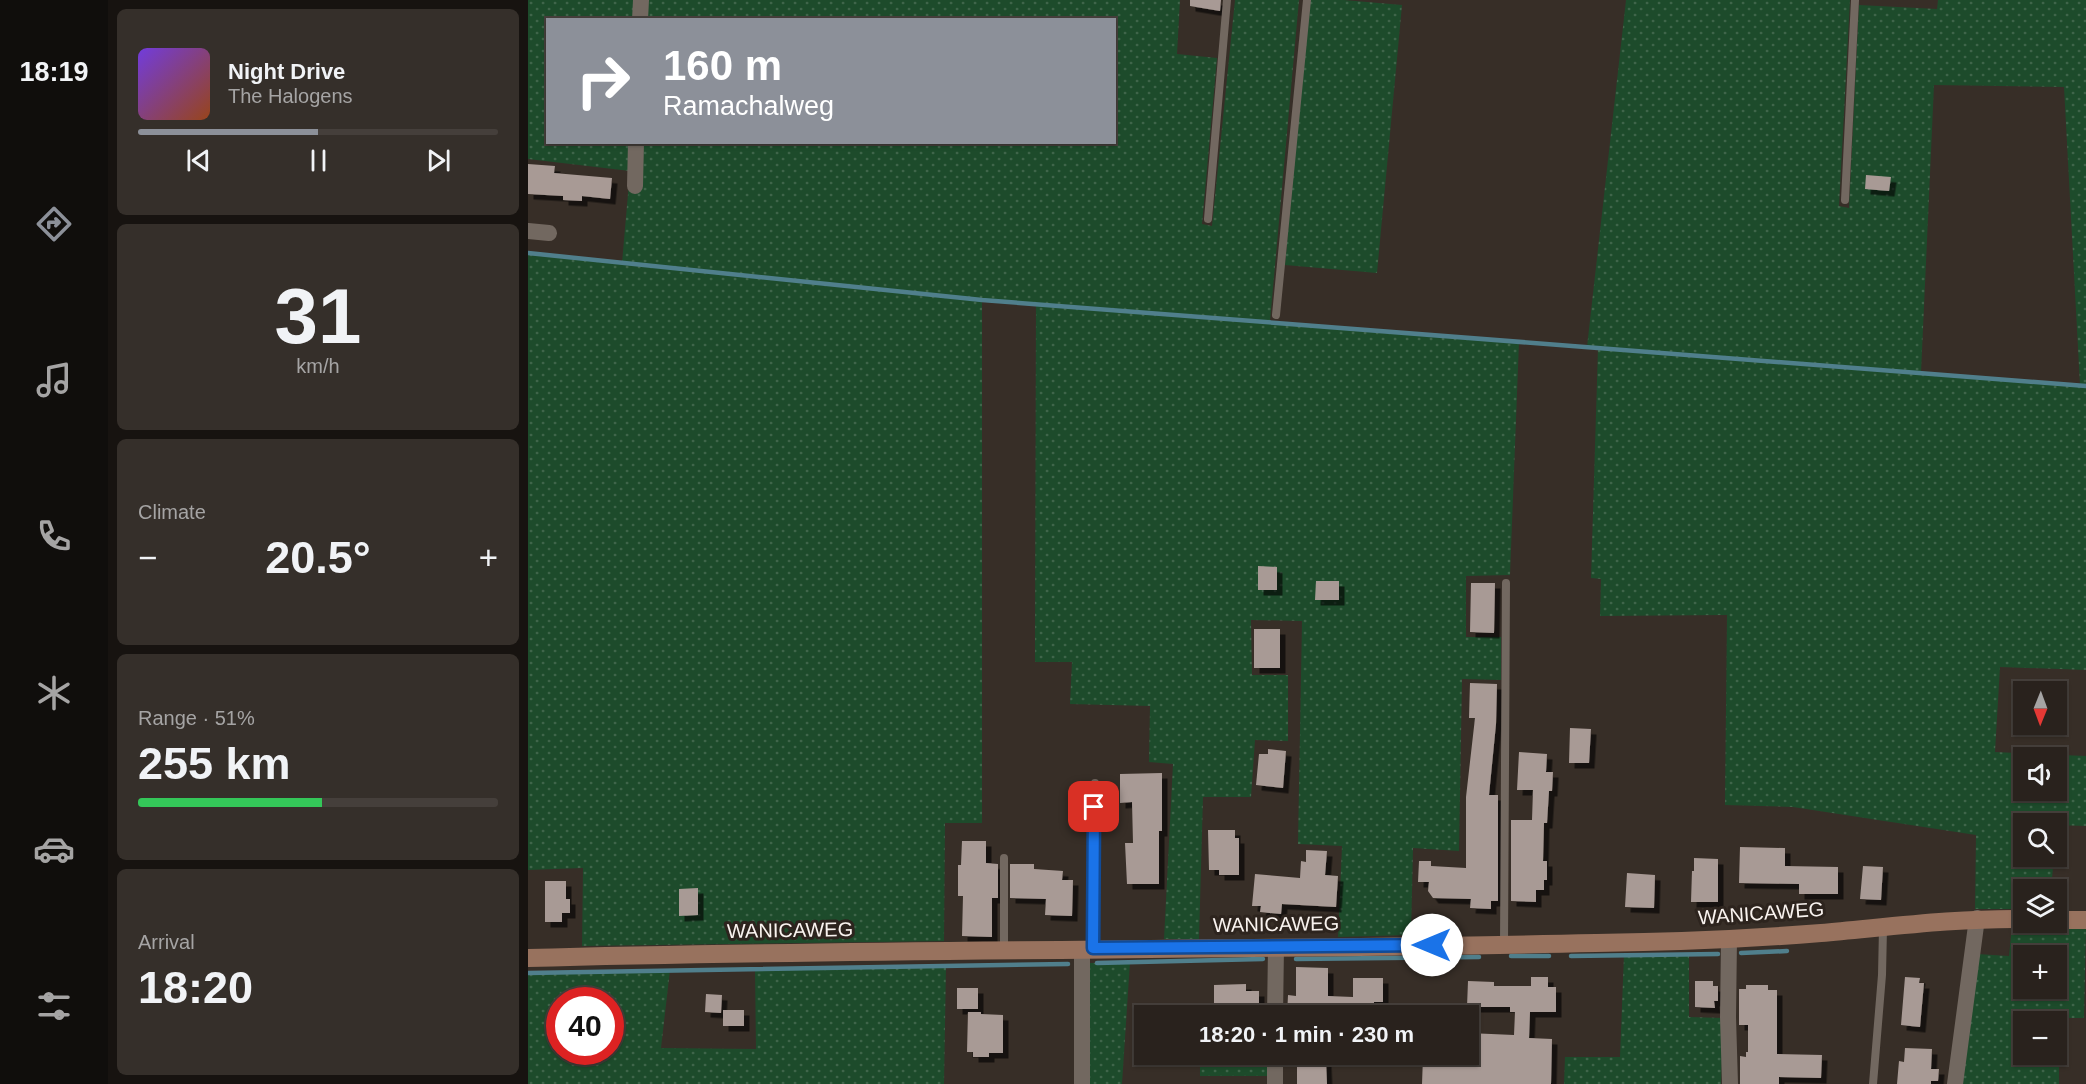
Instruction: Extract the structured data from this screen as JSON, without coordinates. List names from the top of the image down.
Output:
{
  "streets": {
    "street": ["WANICAWEG"]
  },
  "north": "bottom",
  "page": {
    "tabs": "18:19",
    "turn": ["160 m", "Ramachalweg"],
    "song": ["Night Drive", "The Halogens"],
    "tile": [
      ["31", "km/h"],
      "Climate",
      ["Range · 51%", "255 km"],
      ["Arrival", "18:20"]
    ],
    "heat": ["−", "20.5°", "+"],
    "map_buttons": ["+", "−"],
    "limit": "40",
    "trip": "18:20 · 1 min · 230 m"
  }
}
